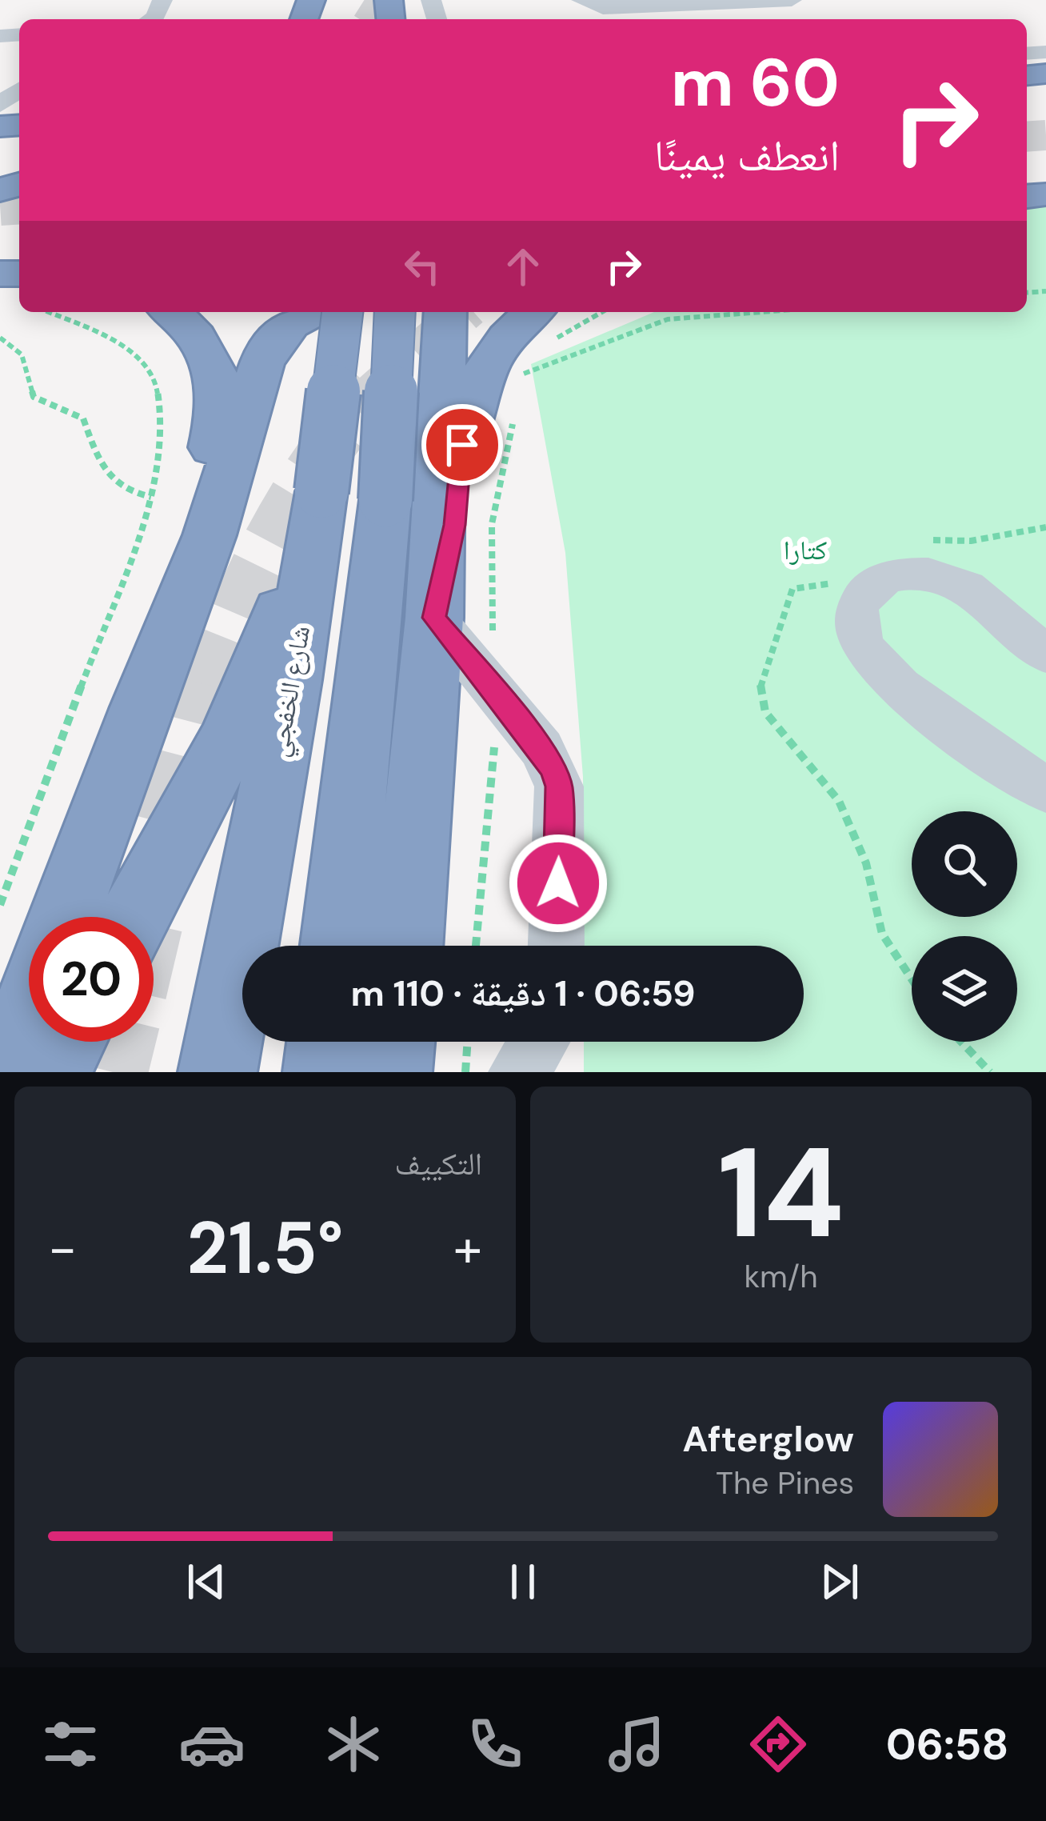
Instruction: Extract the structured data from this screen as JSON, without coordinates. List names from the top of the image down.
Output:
{
  "streets": {
    "highway": ["شارع الخفجي"]
  },
  "parks": ["كتارا"],
  "page": {
    "turn": ["60 m", "انعطف يمينًا"],
    "limit": "20",
    "trip": "06:59 · 1 دقيقة · 110 m",
    "tile": [
      ["14", "km/h"],
      "التكييف"
    ],
    "heat": ["−", "21.5°", "+"],
    "song": ["Afterglow", "The Pines"],
    "tabs": "06:58"
  }
}
